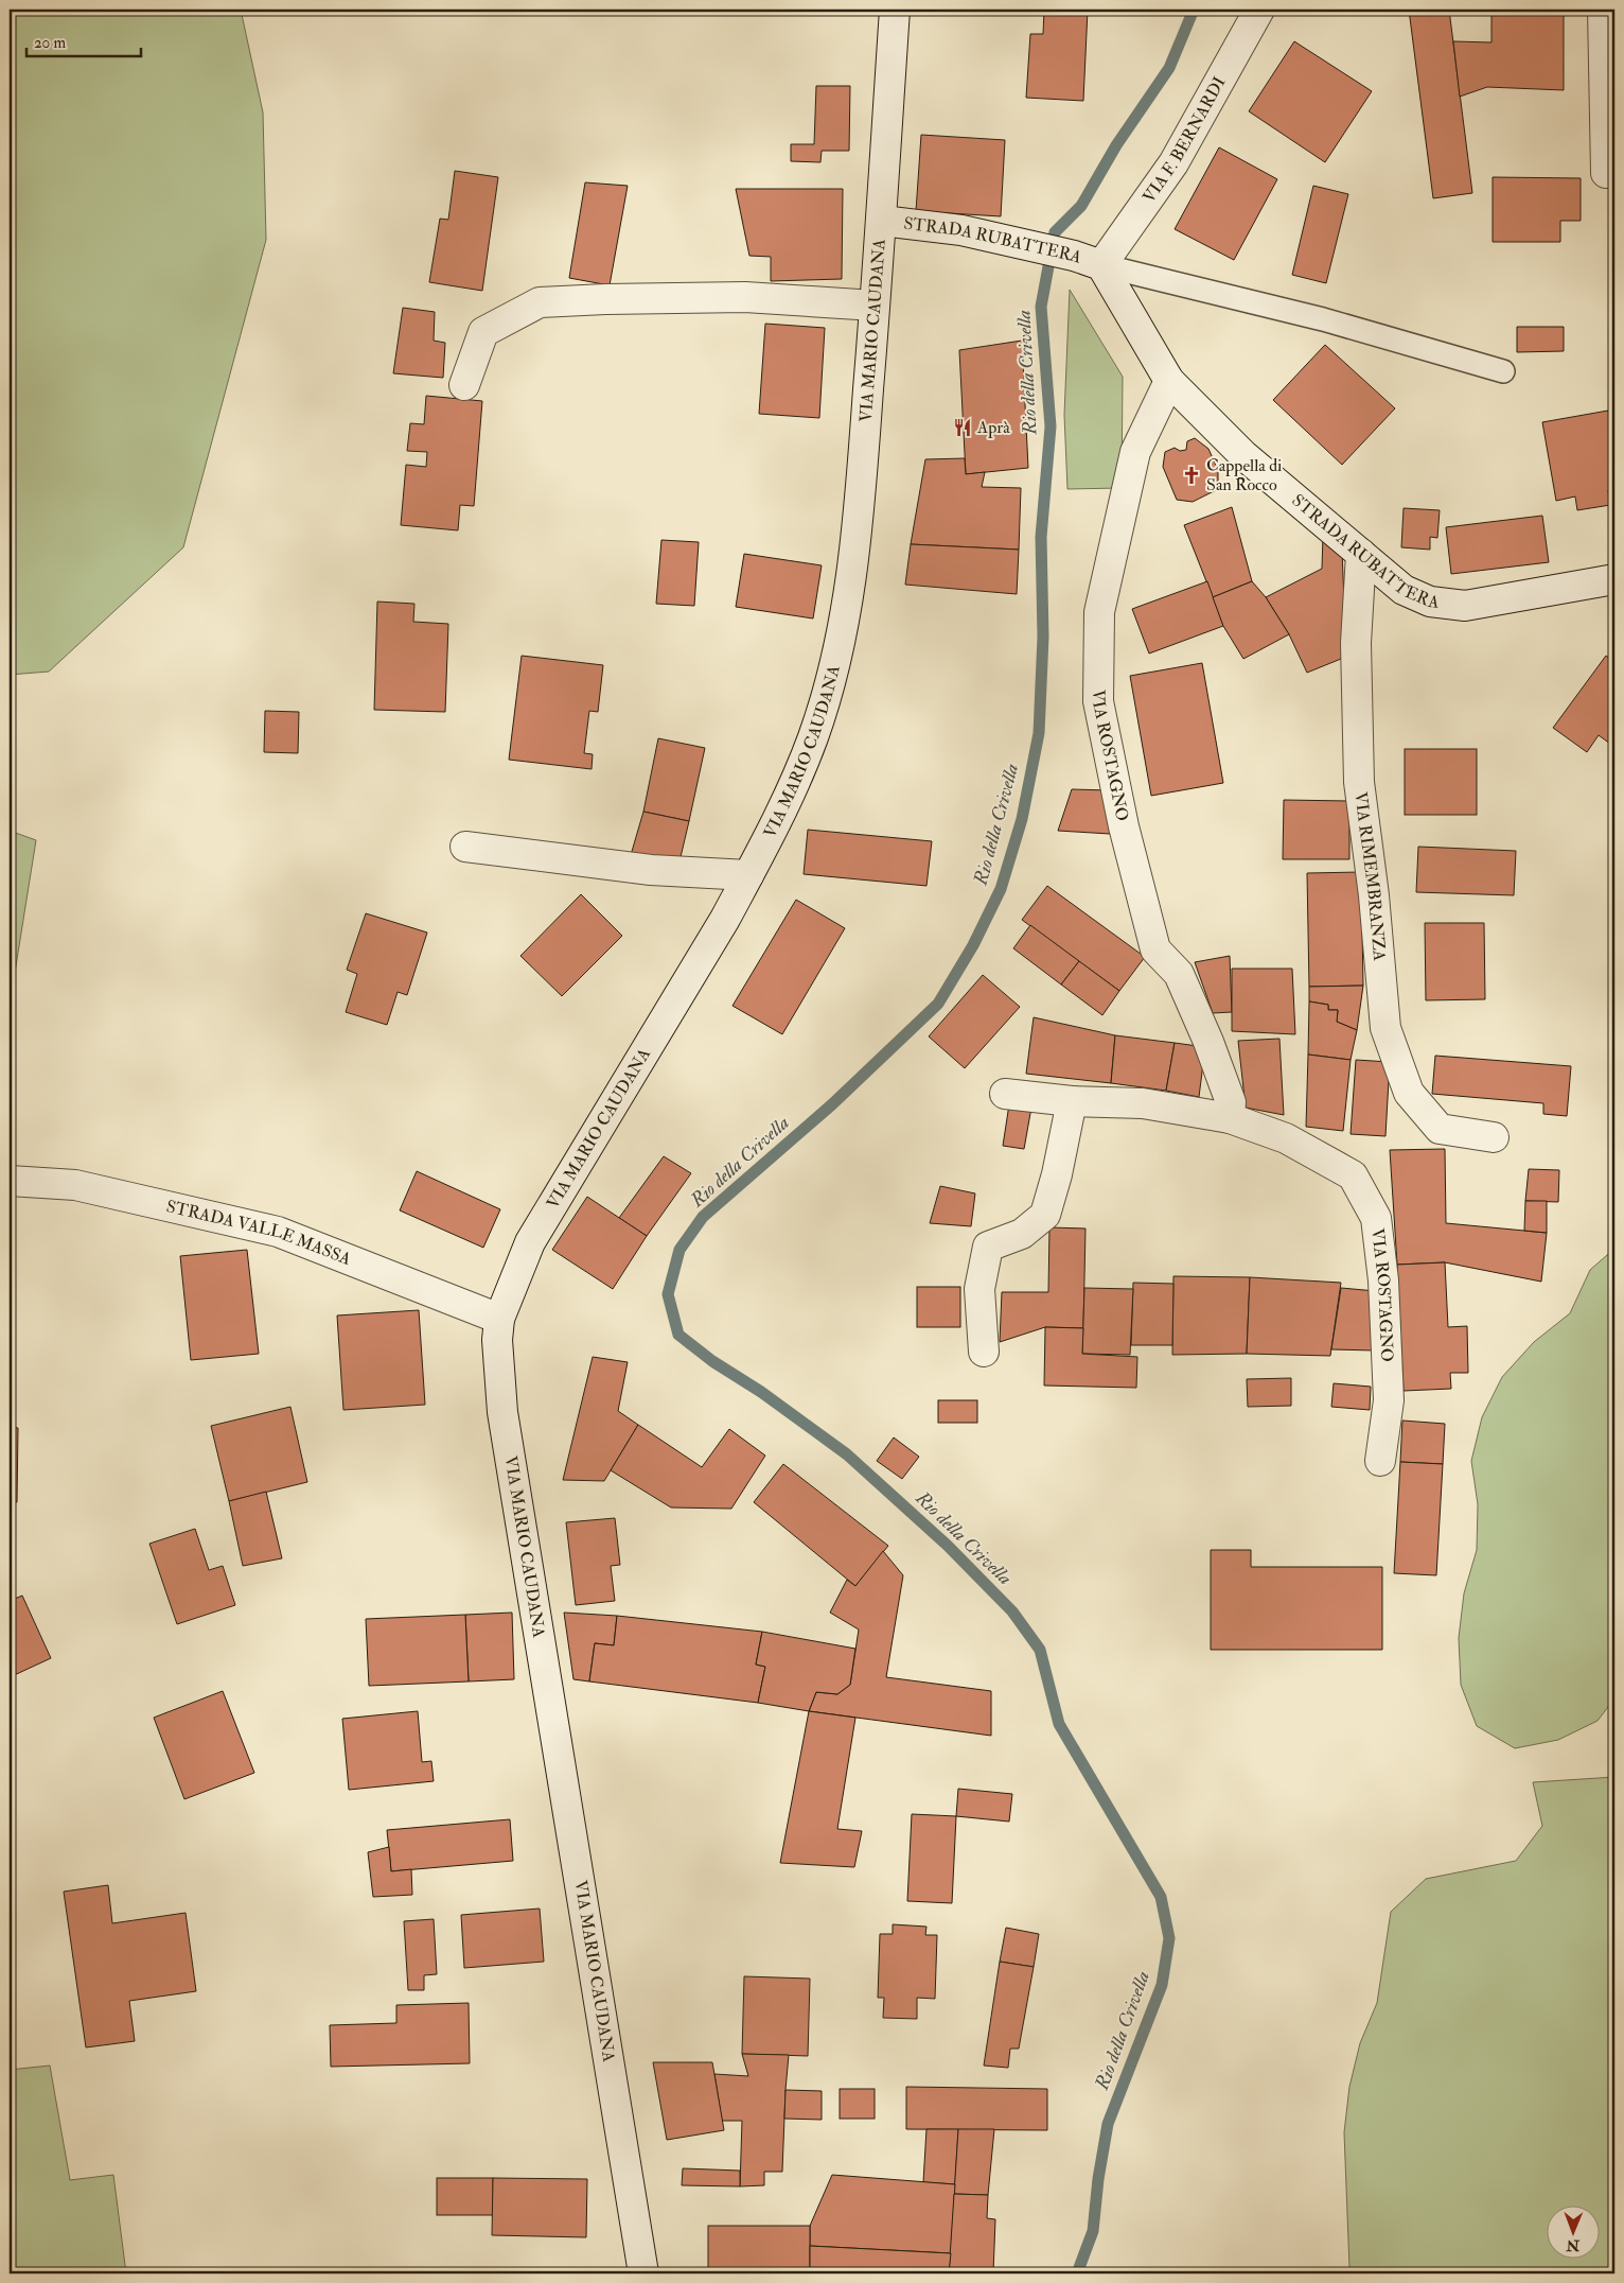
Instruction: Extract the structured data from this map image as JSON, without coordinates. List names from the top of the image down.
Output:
{
  "streets": {
    "street": [
      "VIA F. BERNARDI",
      "STRADA RUBATTERA",
      "VIA MARIO CAUDANA",
      "VIA ROSTAGNO",
      "VIA RIMEMBRANZA",
      "STRADA VALLE MASSA"
    ]
  },
  "crossings": [
    ["VIA F. BERNARDI", "STRADA RUBATTERA"],
    ["STRADA RUBATTERA", "VIA MARIO CAUDANA"],
    ["STRADA RUBATTERA", "VIA ROSTAGNO"],
    ["STRADA RUBATTERA", "VIA RIMEMBRANZA"],
    ["VIA MARIO CAUDANA", "STRADA VALLE MASSA"]
  ],
  "water": ["Rio della Crivella"],
  "places": {
    "restaurant": ["Aprà"],
    "church": ["Cappella di San Rocco"]
  },
  "scale_bar": "20 m",
  "north": "bottom"
}
